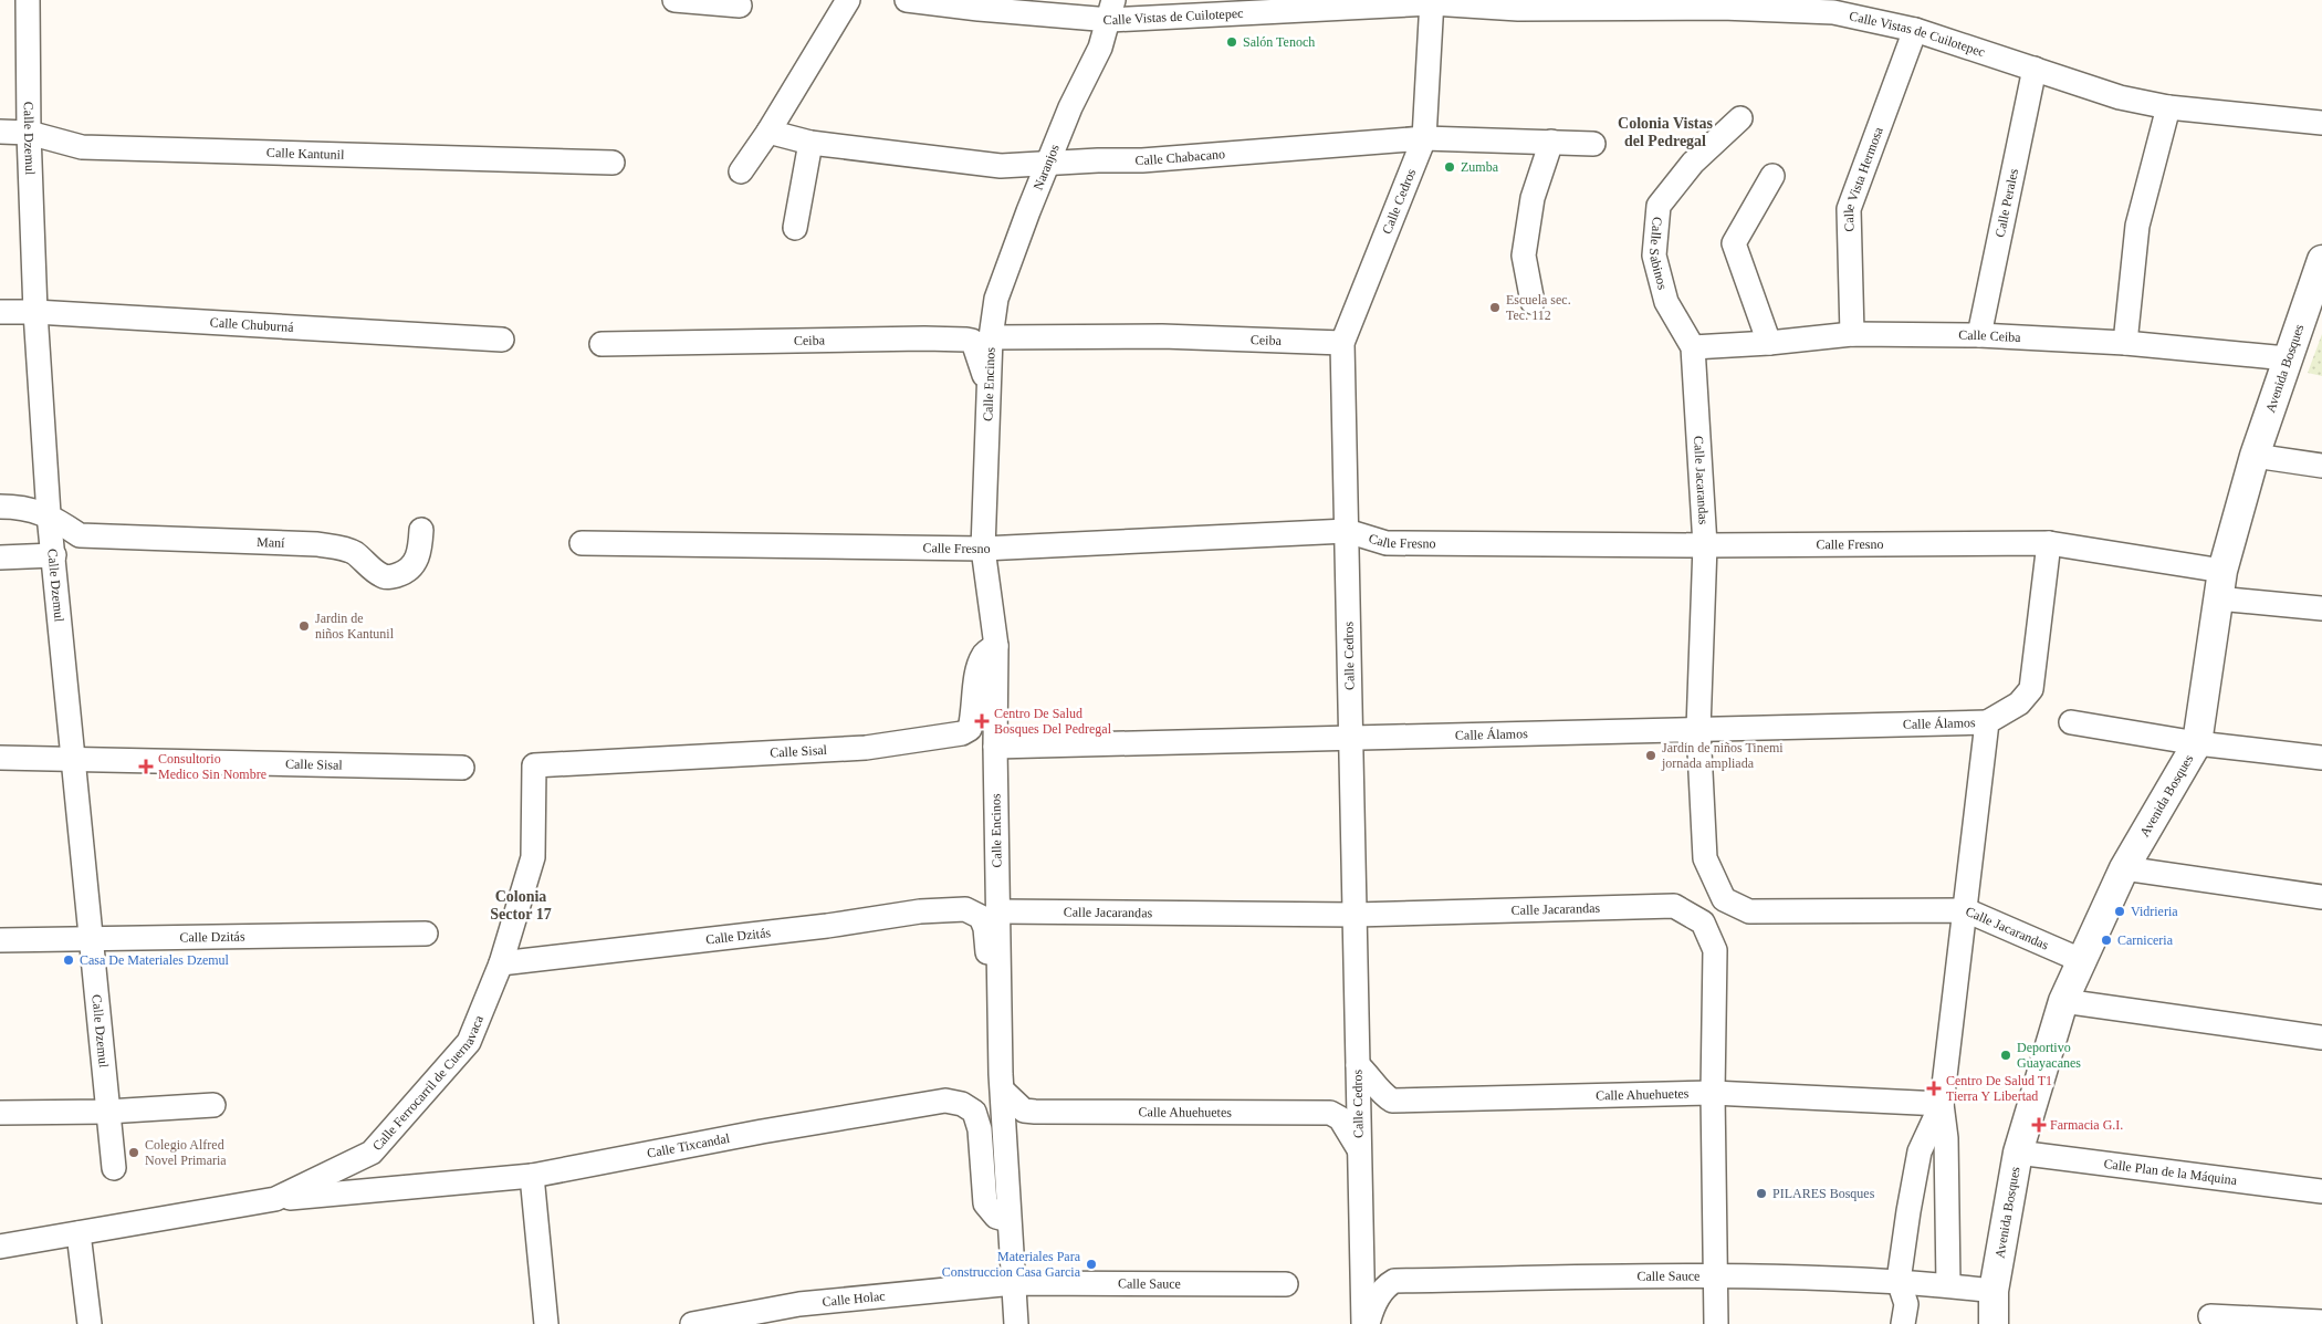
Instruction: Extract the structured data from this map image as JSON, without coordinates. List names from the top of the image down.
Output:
{
  "streets": {
    "street": [
      "Calle Vistas de Cuilotepec",
      "Calle Dzemul",
      "Calle Kantunil",
      "Calle Chabacano",
      "Naranjos",
      "Calle Vista Hermosa",
      "Calle Cedros",
      "Calle Perales",
      "Calle Sabinos",
      "Calle Chuburná",
      "Calle Ceiba",
      "Ceiba",
      "Avenida Bosques",
      "Calle Encinos",
      "Calle Jacarandas",
      "Calle Fresno",
      "Maní",
      "Calle Álamos",
      "Calle Sisal",
      "Calle Dzitás",
      "Calle Ferrocarril de Cuernavaca",
      "Calle Ahuehuetes",
      "Calle Tixcandal",
      "Calle Plan de la Máquina",
      "Calle Sauce",
      "Calle Holac"
    ]
  },
  "crossings": [
    ["Calle Vistas de Cuilotepec", "Naranjos"],
    ["Calle Vistas de Cuilotepec", "Calle Vista Hermosa"],
    ["Calle Vistas de Cuilotepec", "Calle Cedros"],
    ["Calle Vistas de Cuilotepec", "Calle Perales"],
    ["Calle Dzemul", "Calle Kantunil"],
    ["Calle Dzemul", "Calle Chuburná"],
    ["Calle Dzemul", "Calle Sisal"],
    ["Calle Dzemul", "Calle Dzitás"],
    ["Calle Chabacano", "Naranjos"],
    ["Calle Chabacano", "Calle Cedros"],
    ["Naranjos", "Ceiba"],
    ["Naranjos", "Calle Encinos"],
    ["Calle Vista Hermosa", "Calle Ceiba"],
    ["Calle Cedros", "Ceiba"],
    ["Calle Cedros", "Calle Jacarandas"],
    ["Calle Cedros", "Calle Fresno"],
    ["Calle Cedros", "Calle Álamos"],
    ["Calle Cedros", "Calle Ahuehuetes"],
    ["Calle Cedros", "Calle Sauce"],
    ["Calle Perales", "Calle Ceiba"],
    ["Calle Sabinos", "Calle Ceiba"],
    ["Calle Sabinos", "Calle Jacarandas"],
    ["Calle Ceiba", "Avenida Bosques"],
    ["Calle Ceiba", "Calle Jacarandas"],
    ["Ceiba", "Calle Encinos"],
    ["Avenida Bosques", "Calle Jacarandas"],
    ["Avenida Bosques", "Calle Fresno"],
    ["Avenida Bosques", "Calle Plan de la Máquina"],
    ["Avenida Bosques", "Calle Sauce"],
    ["Calle Encinos", "Calle Jacarandas"],
    ["Calle Encinos", "Calle Fresno"],
    ["Calle Encinos", "Calle Álamos"],
    ["Calle Encinos", "Calle Sisal"],
    ["Calle Encinos", "Calle Ahuehuetes"],
    ["Calle Encinos", "Calle Tixcandal"],
    ["Calle Encinos", "Calle Sauce"],
    ["Calle Encinos", "Calle Holac"],
    ["Calle Jacarandas", "Calle Fresno"],
    ["Calle Jacarandas", "Calle Álamos"],
    ["Calle Jacarandas", "Calle Ahuehuetes"],
    ["Calle Jacarandas", "Calle Sauce"],
    ["Calle Sisal", "Calle Ferrocarril de Cuernavaca"],
    ["Calle Dzitás", "Calle Ferrocarril de Cuernavaca"],
    ["Calle Ferrocarril de Cuernavaca", "Calle Tixcandal"],
    ["Calle Sauce", "Calle Holac"]
  ],
  "districts": ["Colonia Vistas del Pedregal", "Colonia Sector 17"],
  "places": {
    "other": [
      "Salón Tenoch",
      "Zumba",
      "Escuela sec. Tec. 112",
      "Jardin de niños Kantunil",
      "Jardin de niños Tinemi jornada ampliada",
      "Vidrieria",
      "Carniceria",
      "Casa De Materiales Dzemul",
      "Deportivo Guayacanes",
      "Colegio Alfred Novel Primaria",
      "PILARES Bosques",
      "Materiales Para Construccion Casa Garcia"
    ],
    "health": [
      "Centro De Salud Bosques Del Pedregal",
      "Consultorio Medico Sin Nombre",
      "Centro De Salud T1 Tierra Y Libertad",
      "Farmacia G.I."
    ]
  }
}
